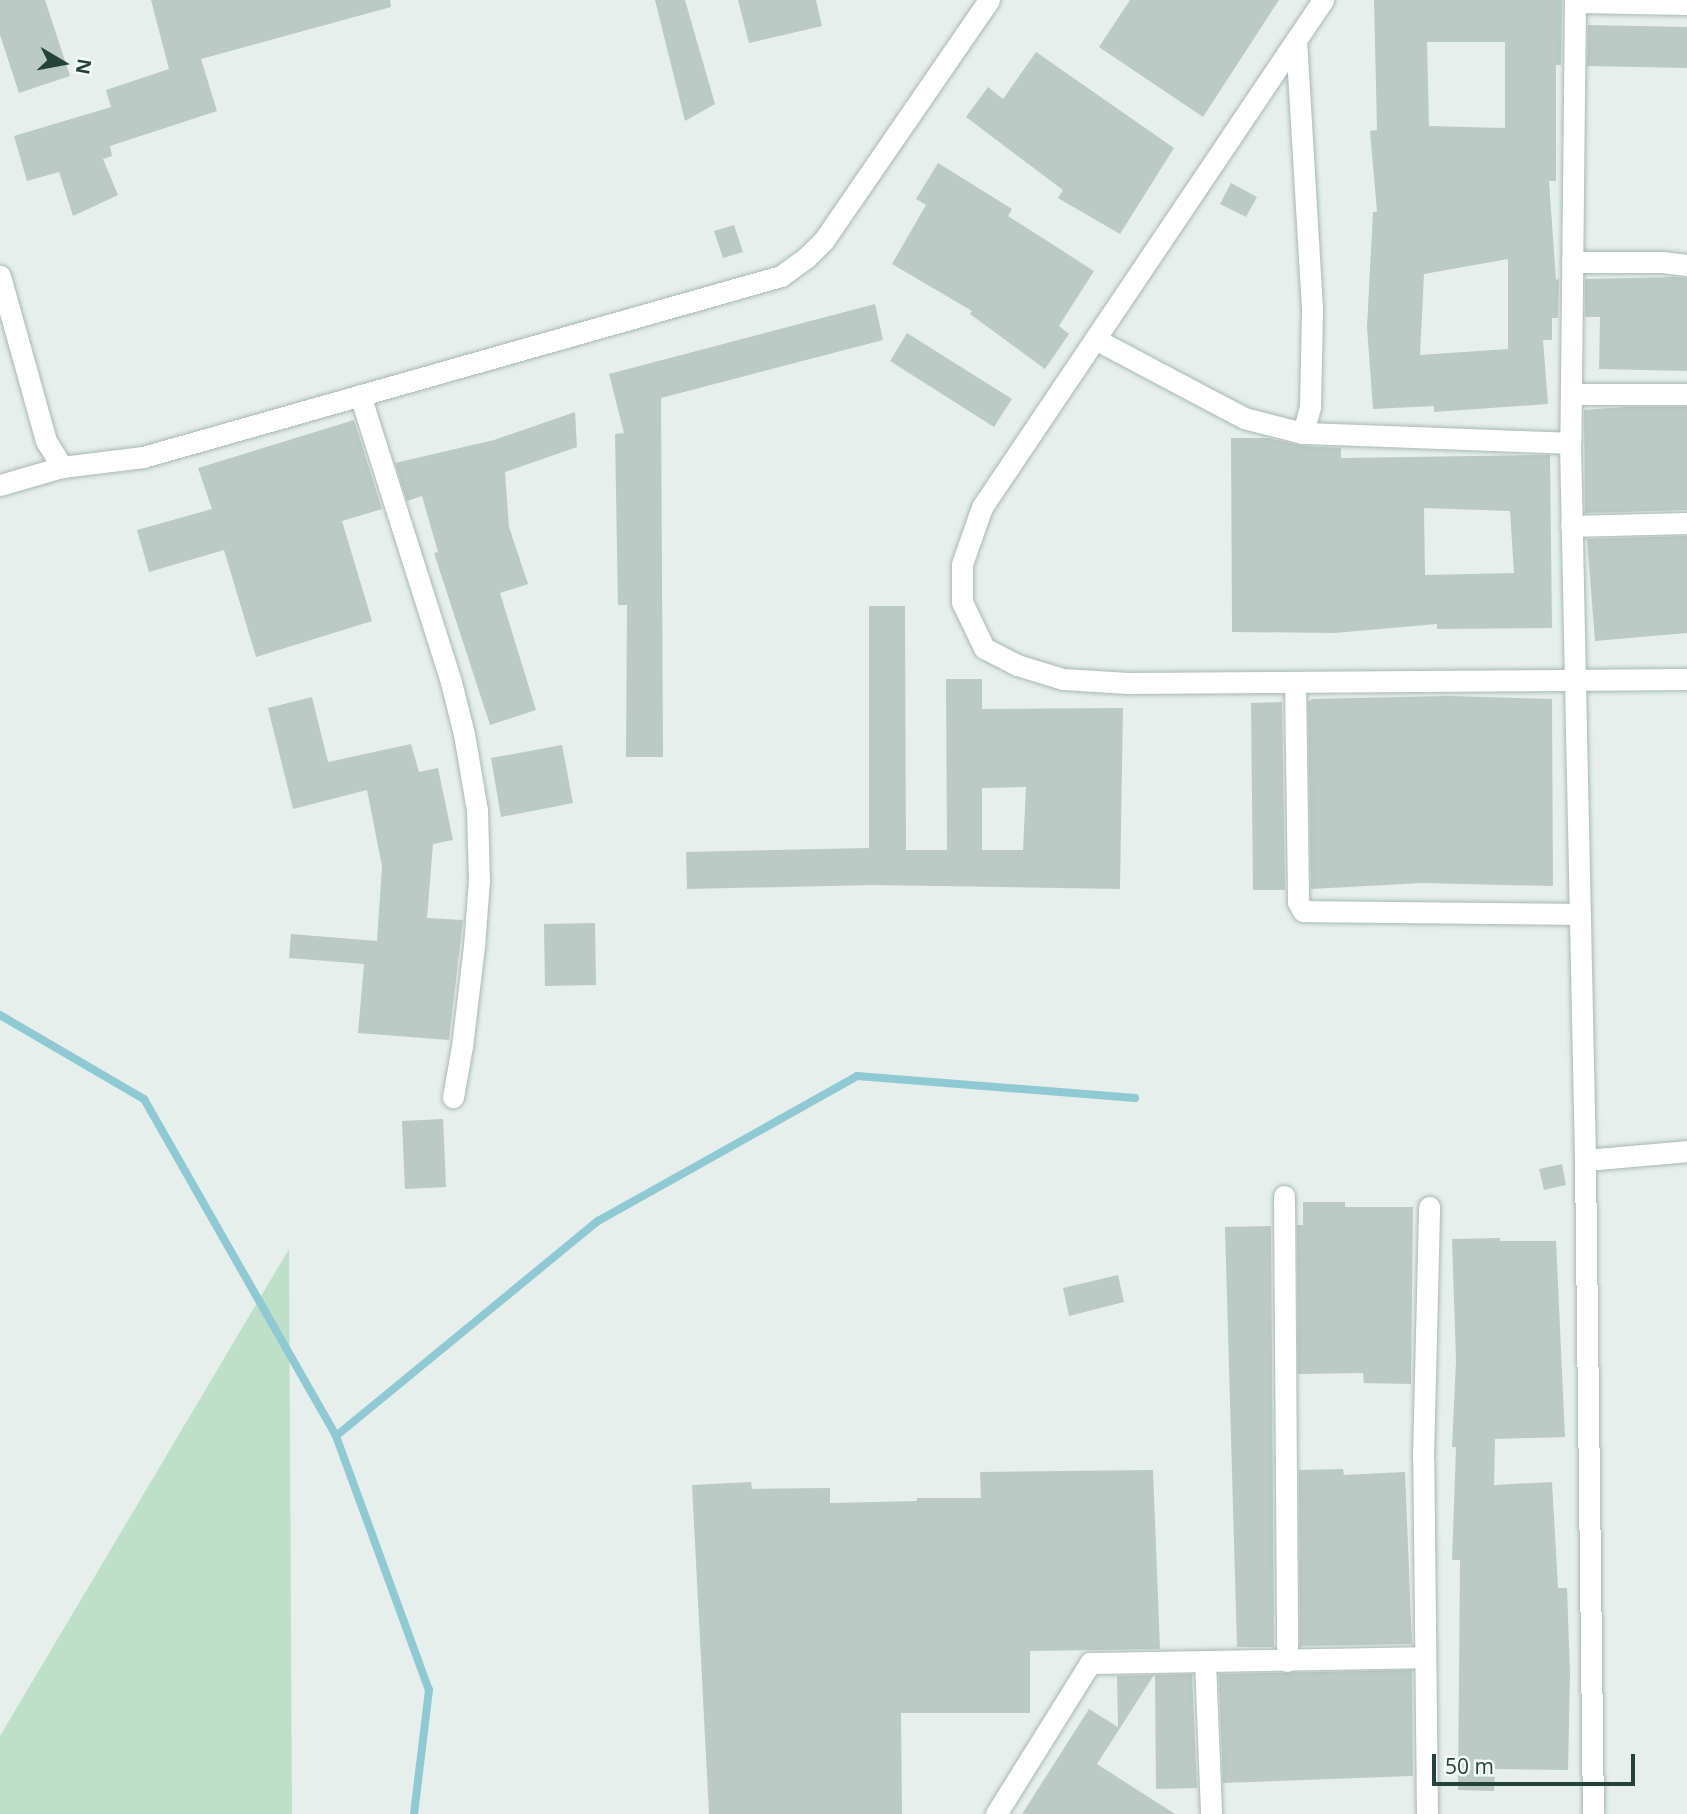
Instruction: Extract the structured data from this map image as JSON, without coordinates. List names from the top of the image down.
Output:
{
  "scale_bar": "50 m",
  "north": "right"
}
